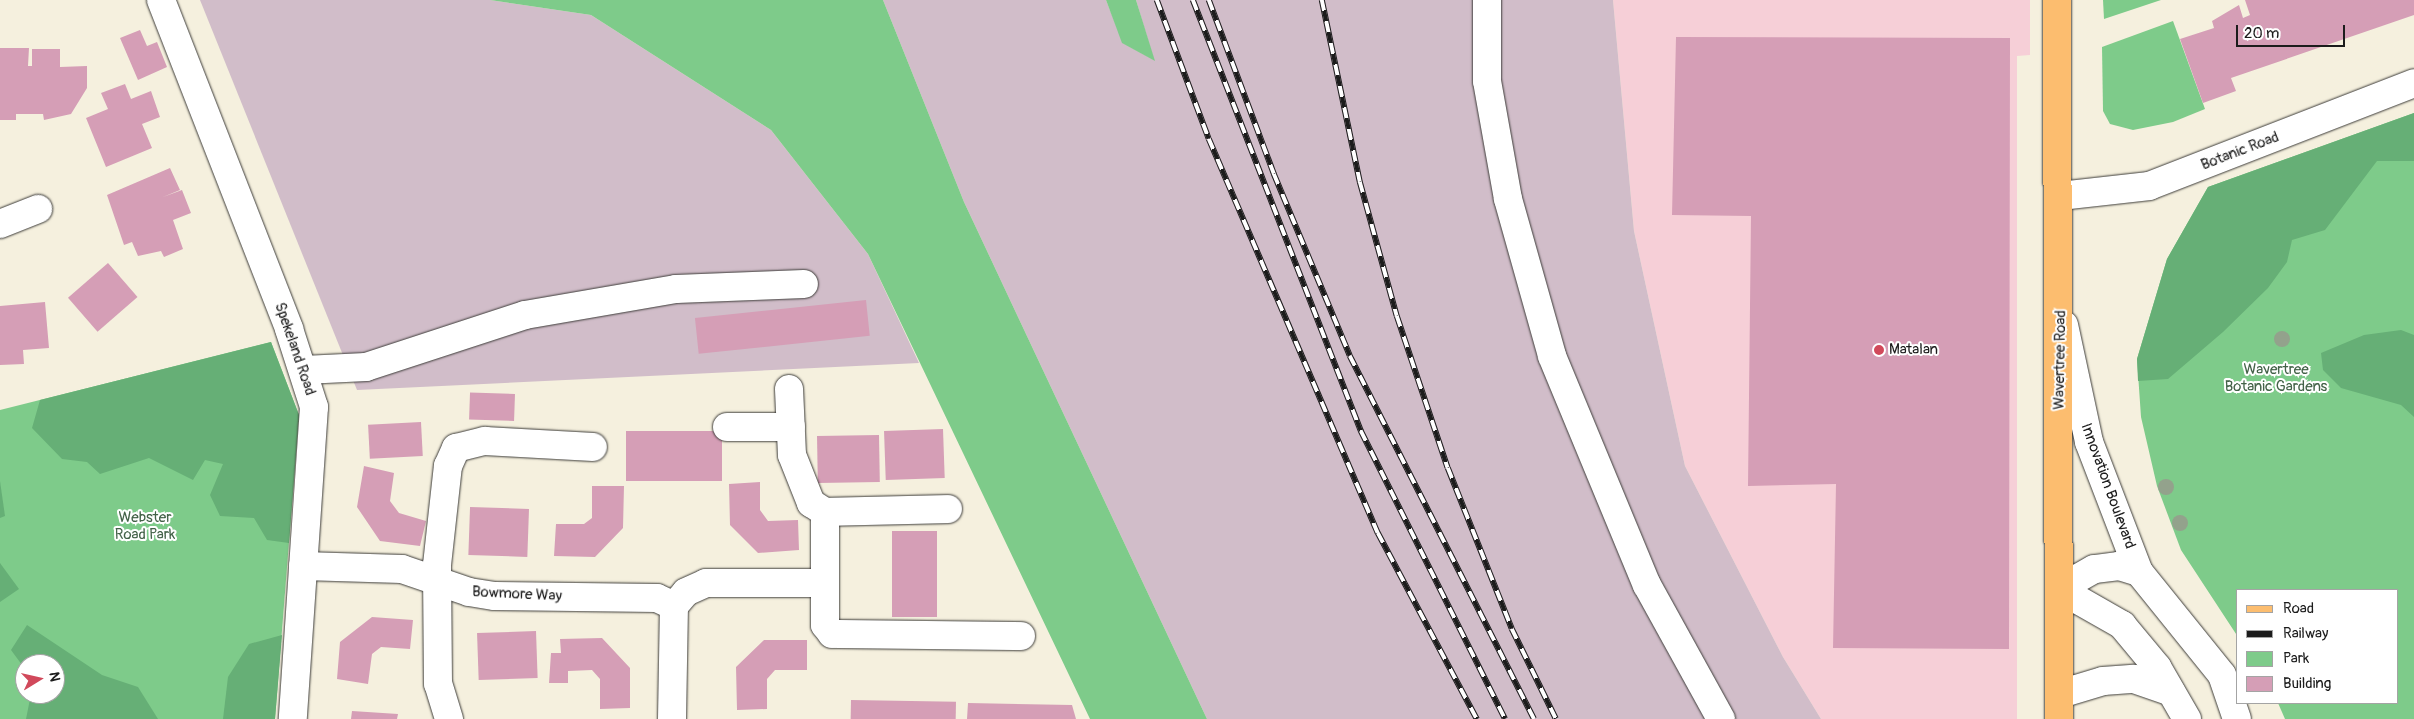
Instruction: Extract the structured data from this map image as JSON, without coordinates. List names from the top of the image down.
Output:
{
  "streets": {
    "main road": ["Wavertree Road"],
    "street": [
      "Botanic Road",
      "Spekeland Road",
      "Innovation Boulevard",
      "Bowmore Way"
    ]
  },
  "crossings": [
    ["Botanic Road", "Wavertree Road"],
    ["Spekeland Road", "Bowmore Way"],
    ["Wavertree Road", "Innovation Boulevard"]
  ],
  "parks": ["Wavertree Botanic Gardens", "Webster Road Park"],
  "places": ["Matalan"],
  "legend": [
    "Road",
    "Railway",
    "Park",
    "Building"
  ],
  "scale_bar": "20 m",
  "north": "right"
}
